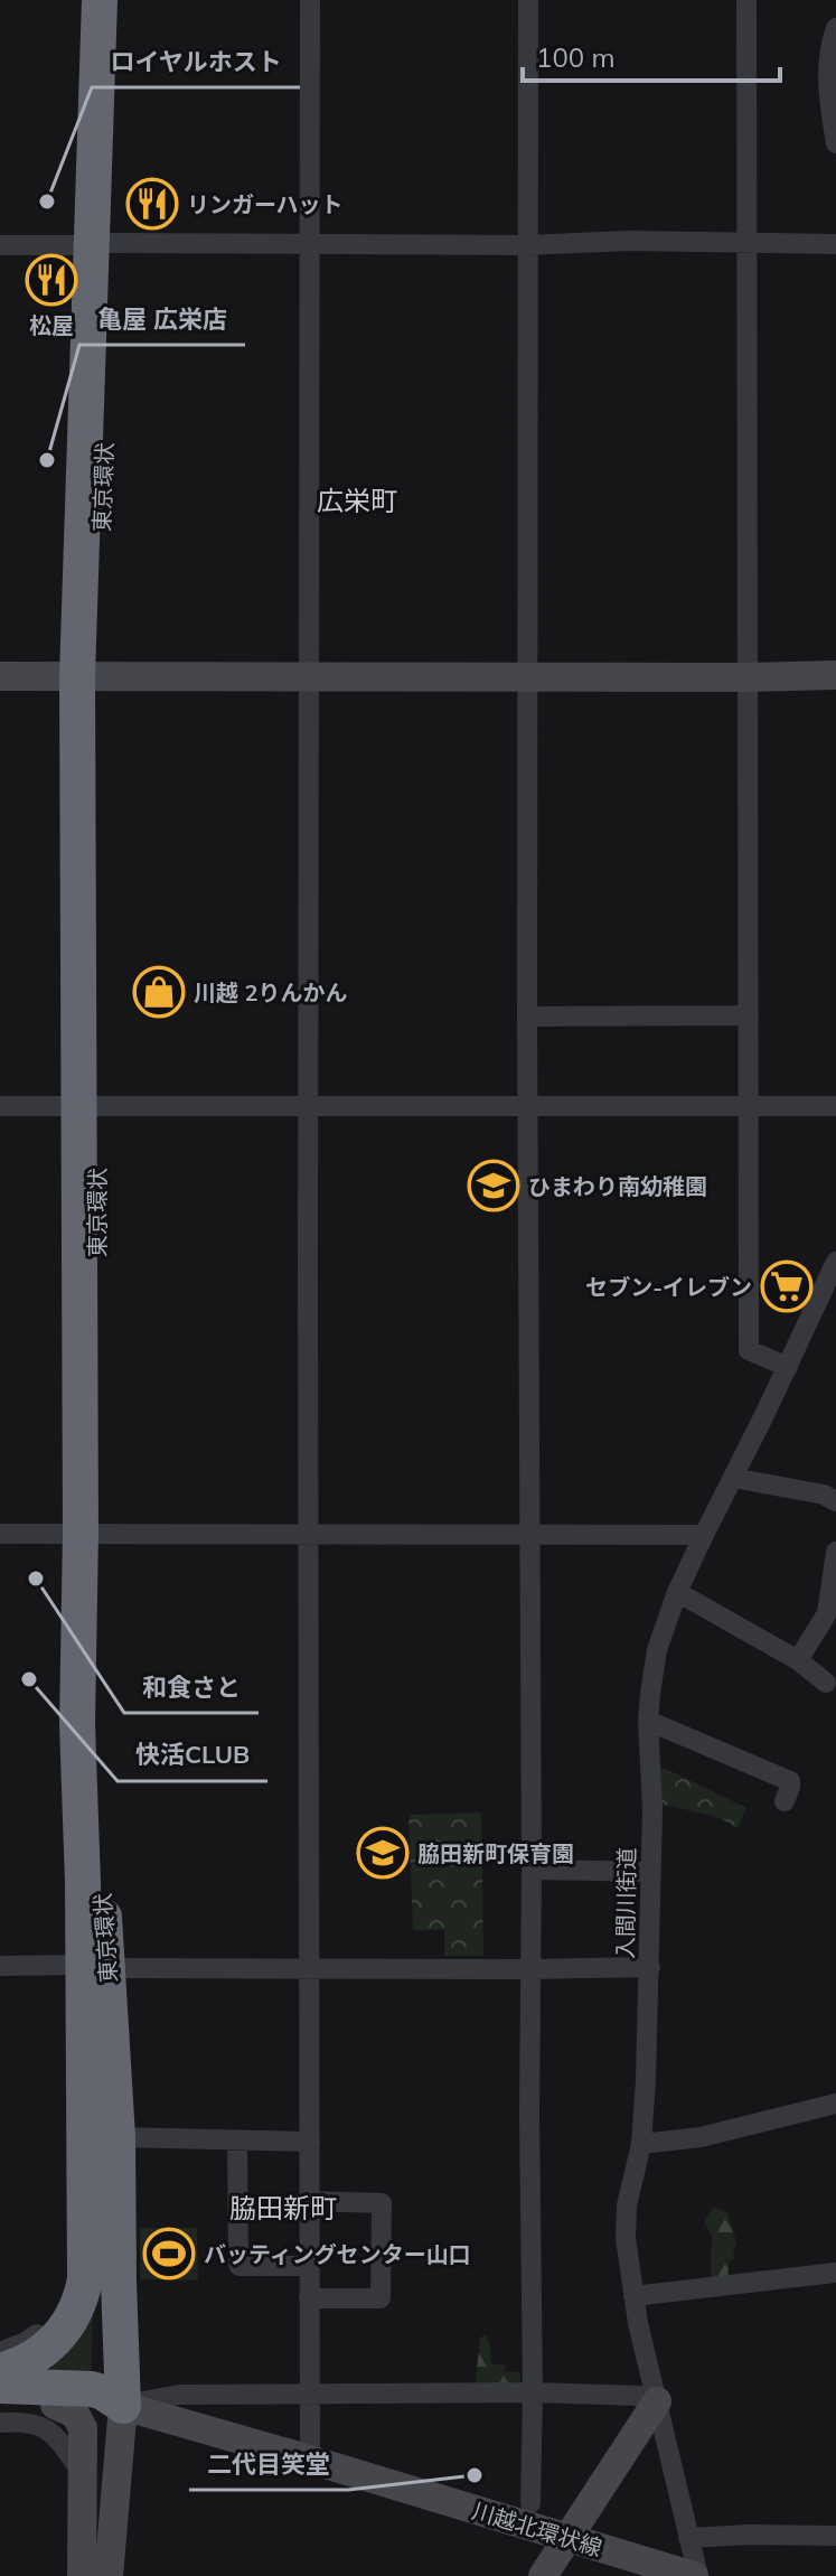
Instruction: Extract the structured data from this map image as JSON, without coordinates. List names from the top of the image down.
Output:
{
  "streets": {
    "highway": ["東京環状"],
    "street": ["入間川街道", "川越北環状線"]
  },
  "crossings": [
    ["東京環状", "川越北環状線"],
    ["入間川街道", "川越北環状線"]
  ],
  "districts": ["広栄町", "脇田新町"],
  "places": {
    "other": [
      "ロイヤルホスト",
      "亀屋 広栄店",
      "和食さと",
      "快活CLUB",
      "二代目笑堂"
    ],
    "restaurant": ["リンガーハット", "松屋"],
    "shop": ["川越 2りんかん"],
    "school or university": ["ひまわり南幼稚園", "脇田新町保育園"],
    "supermarket": ["セブン-イレブン"],
    "sports": ["バッティングセンター山口"]
  },
  "scale_bar": "100 m"
}
